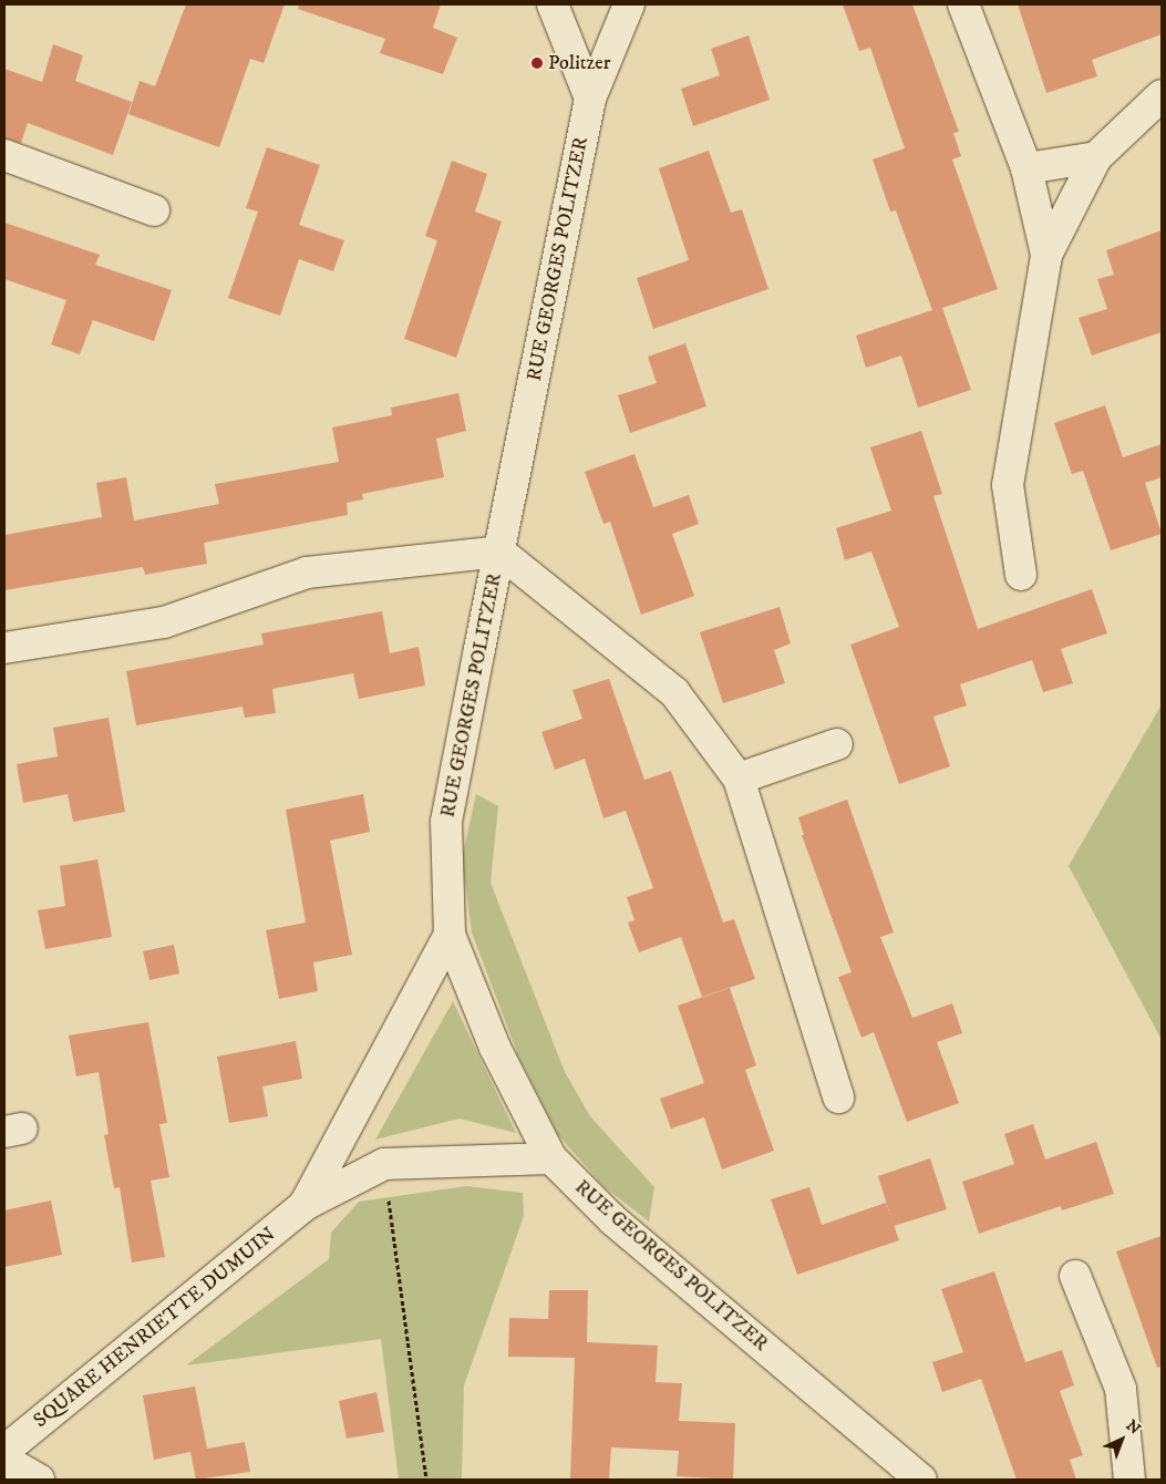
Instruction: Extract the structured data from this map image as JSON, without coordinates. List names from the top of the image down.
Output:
{
  "streets": {
    "street": ["RUE GEORGES POLITZER", "SQUARE HENRIETTE DUMUIN"]
  },
  "places": ["Politzer"],
  "north": "top right"
}
